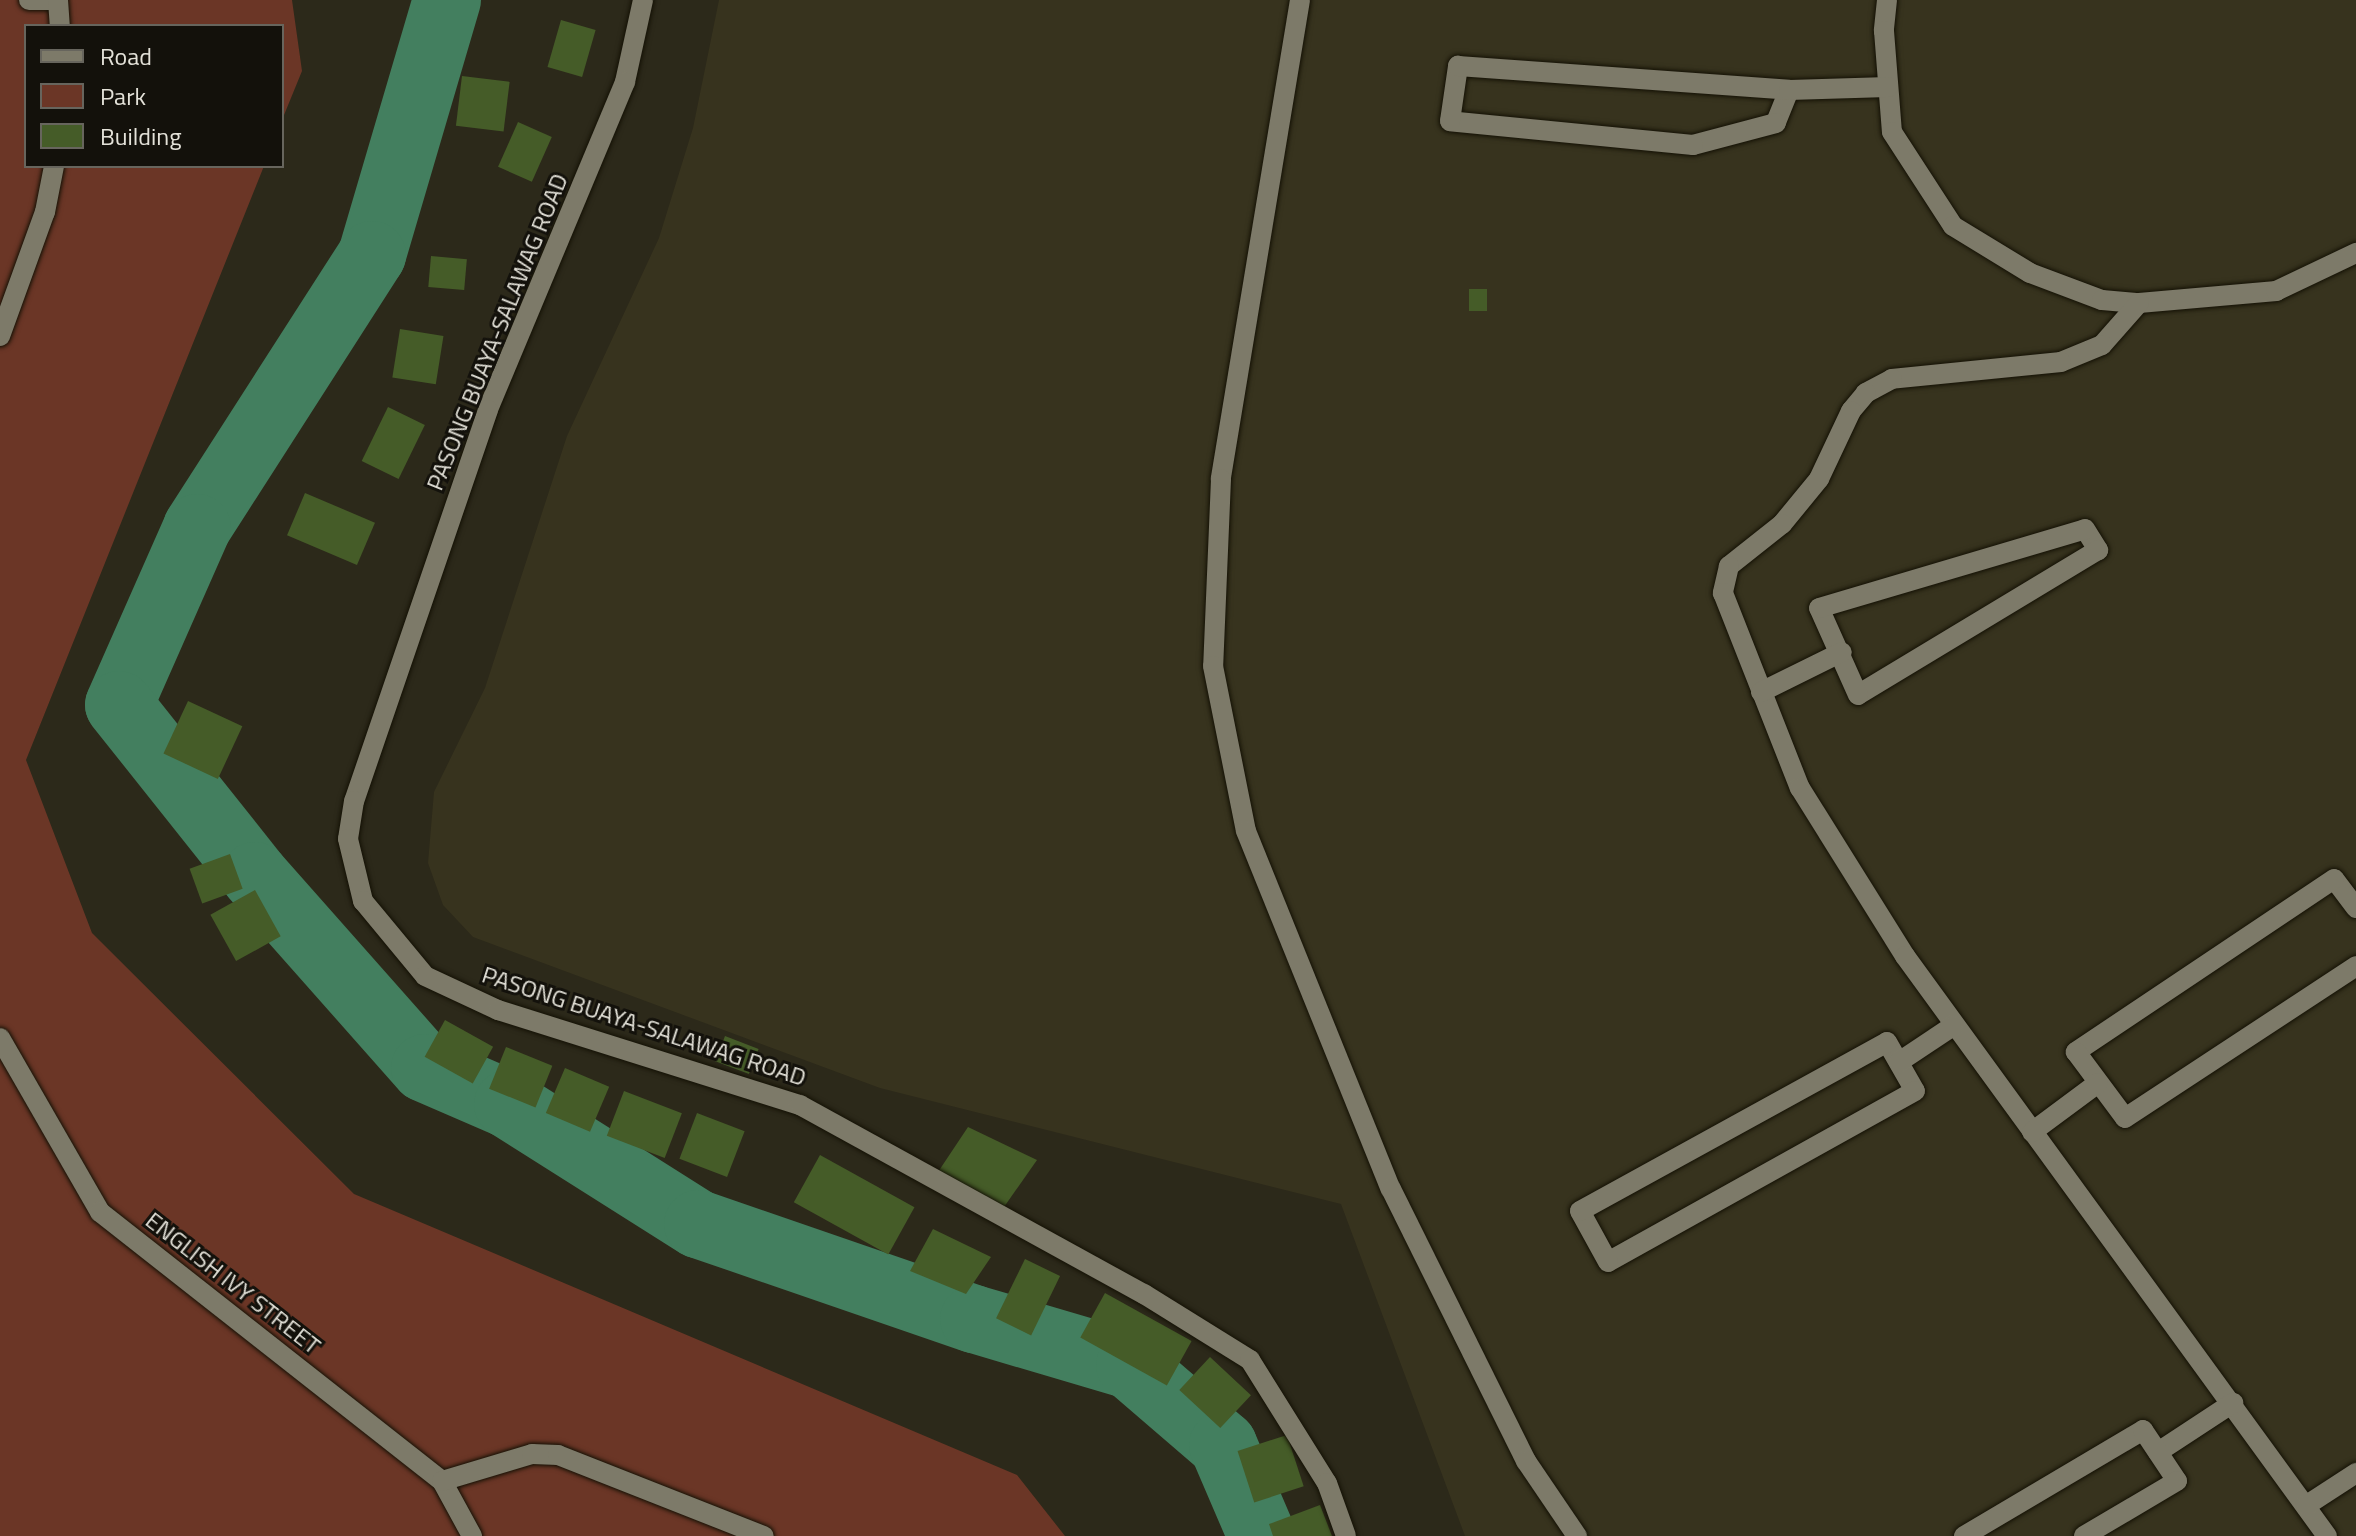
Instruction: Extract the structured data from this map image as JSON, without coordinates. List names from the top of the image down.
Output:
{
  "streets": {
    "street": ["PASONG BUAYA-SALAWAG ROAD", "ENGLISH IVY STREET"]
  },
  "legend": ["Road", "Park", "Building"]
}
